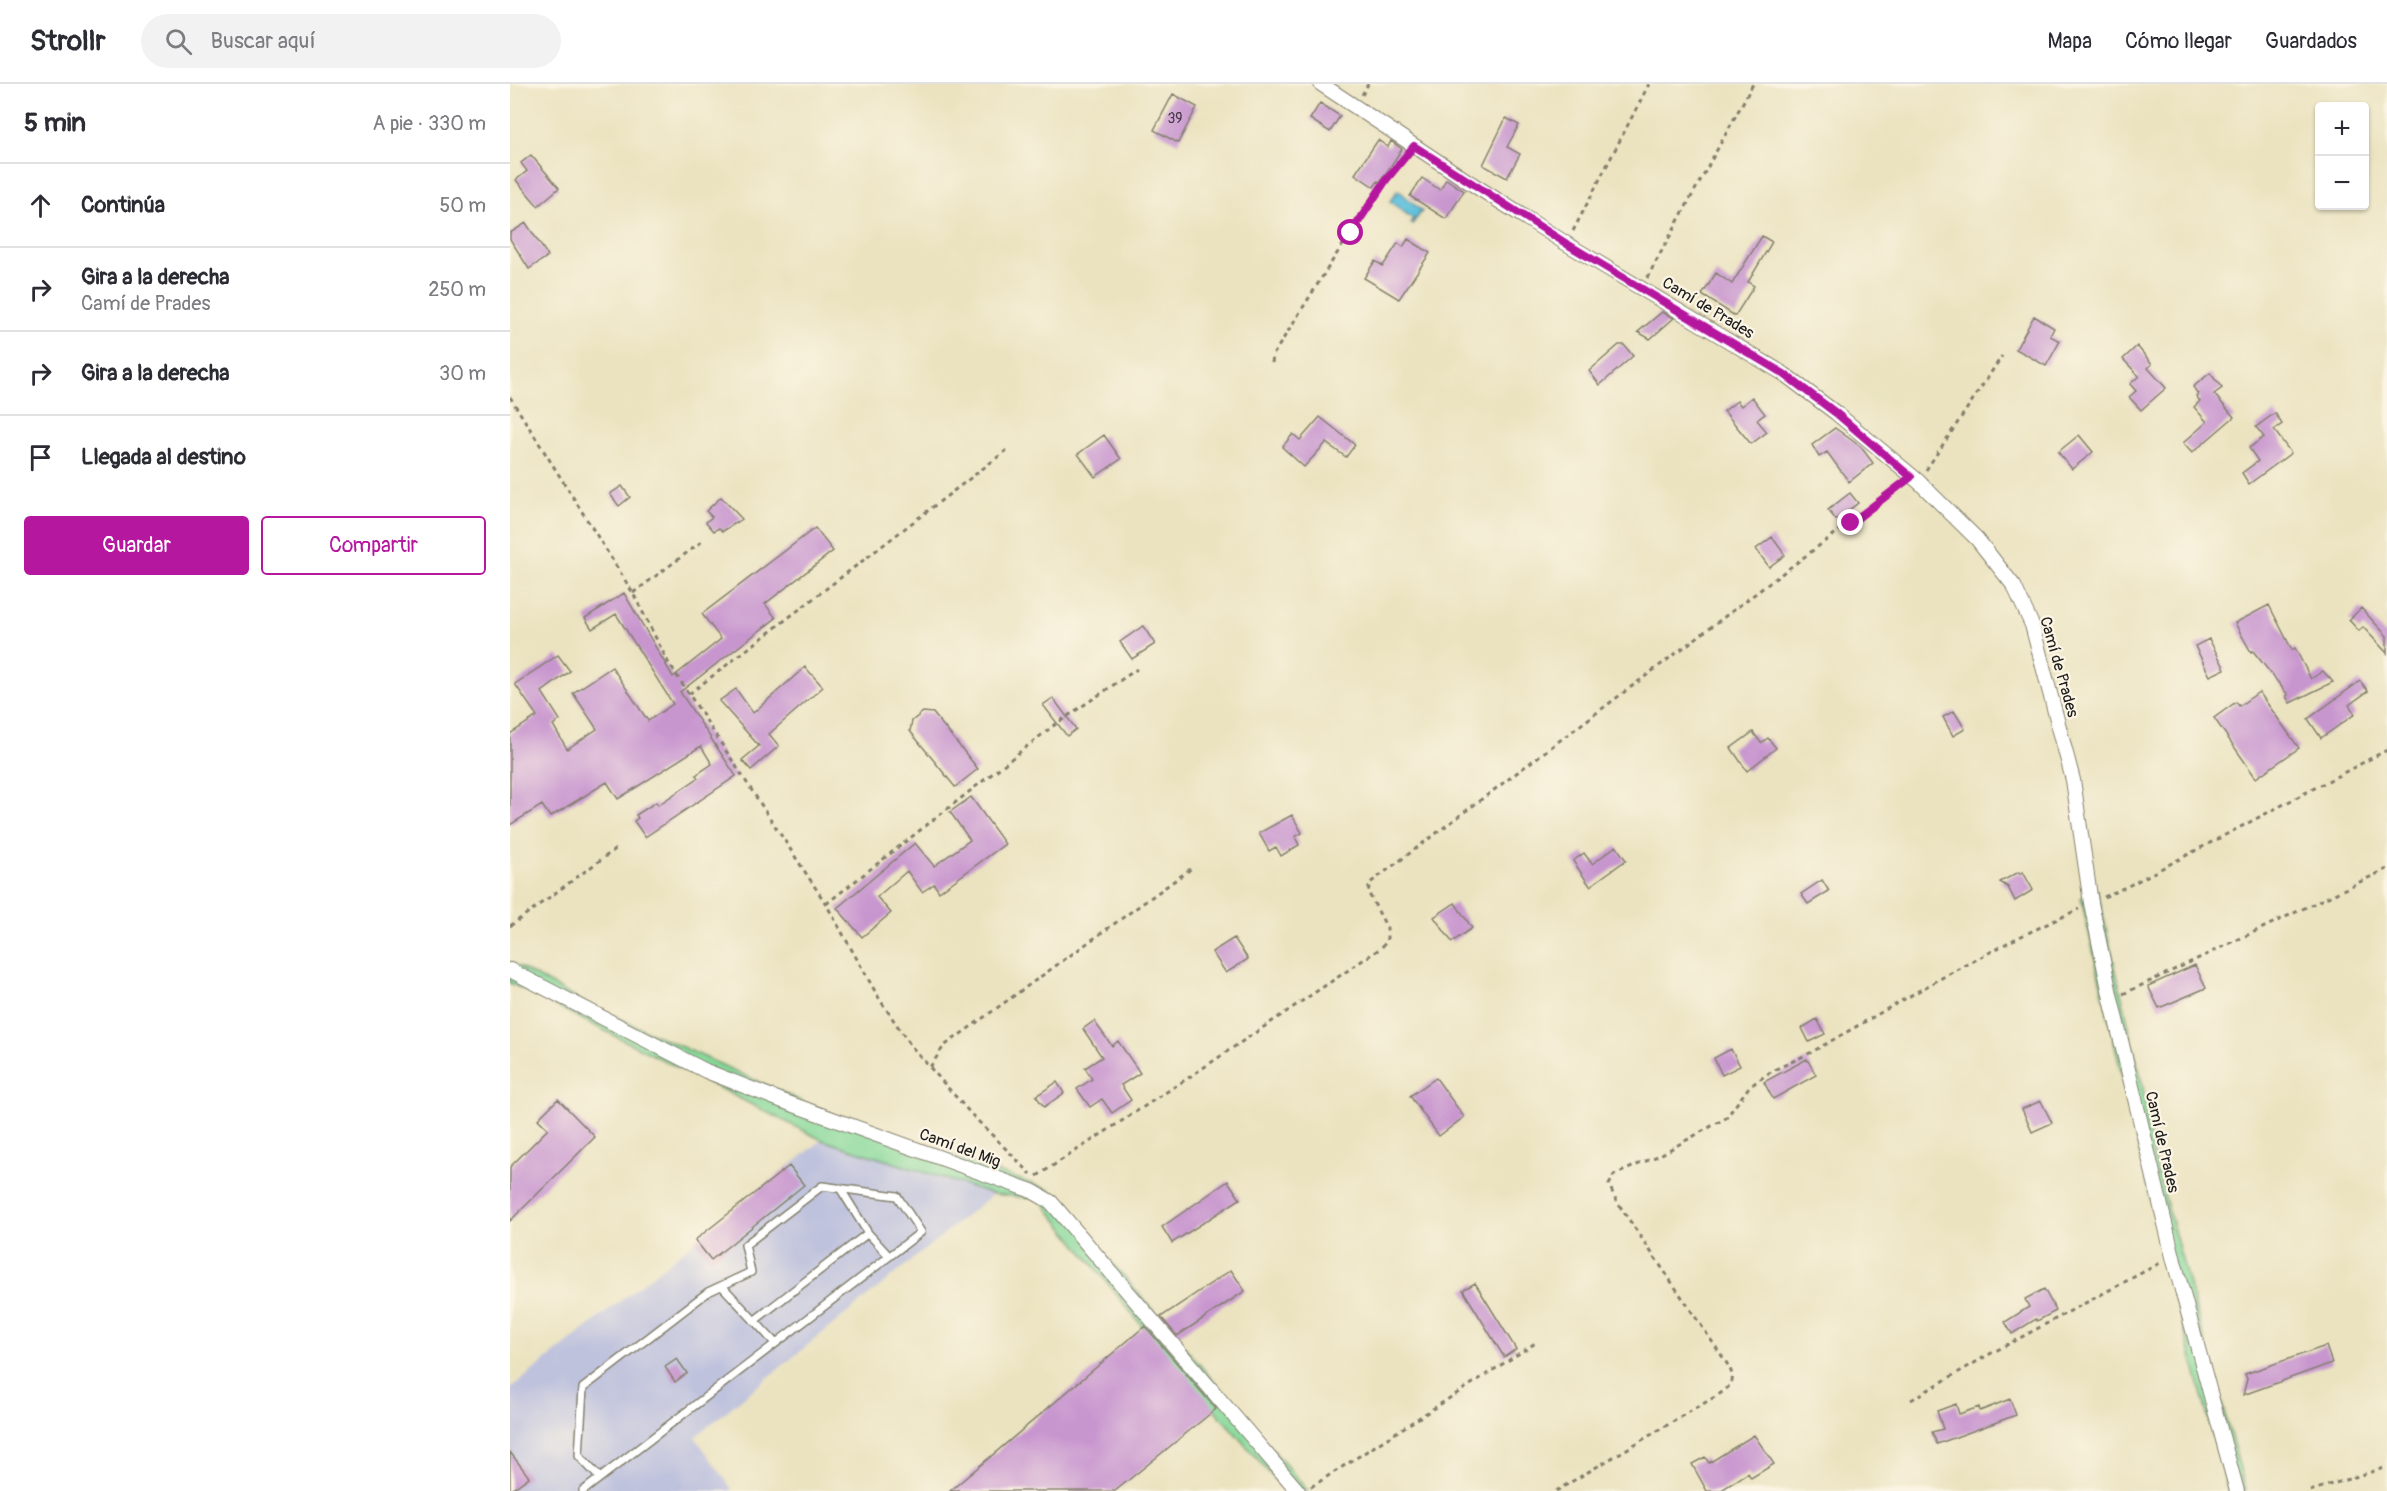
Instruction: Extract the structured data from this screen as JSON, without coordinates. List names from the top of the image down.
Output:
{
  "streets": {
    "street": ["Camí de Prades", "Camí del Mig"]
  },
  "house_numbers": ["39"],
  "page": {
    "header": "Strollr",
    "search": "Buscar aquí",
    "nav": ["Mapa", "Cómo llegar", "Guardados"],
    "heading": ["5 min", "A pie · 330 m"],
    "map_buttons": ["+", "−"],
    "list": [
      ["Continúa", "50 m"],
      ["Gira a la derecha", "Camí de Prades", "250 m"],
      ["Gira a la derecha", "30 m"],
      "Llegada al destino"
    ],
    "buttons": ["Guardar", "Compartir"]
  }
}
